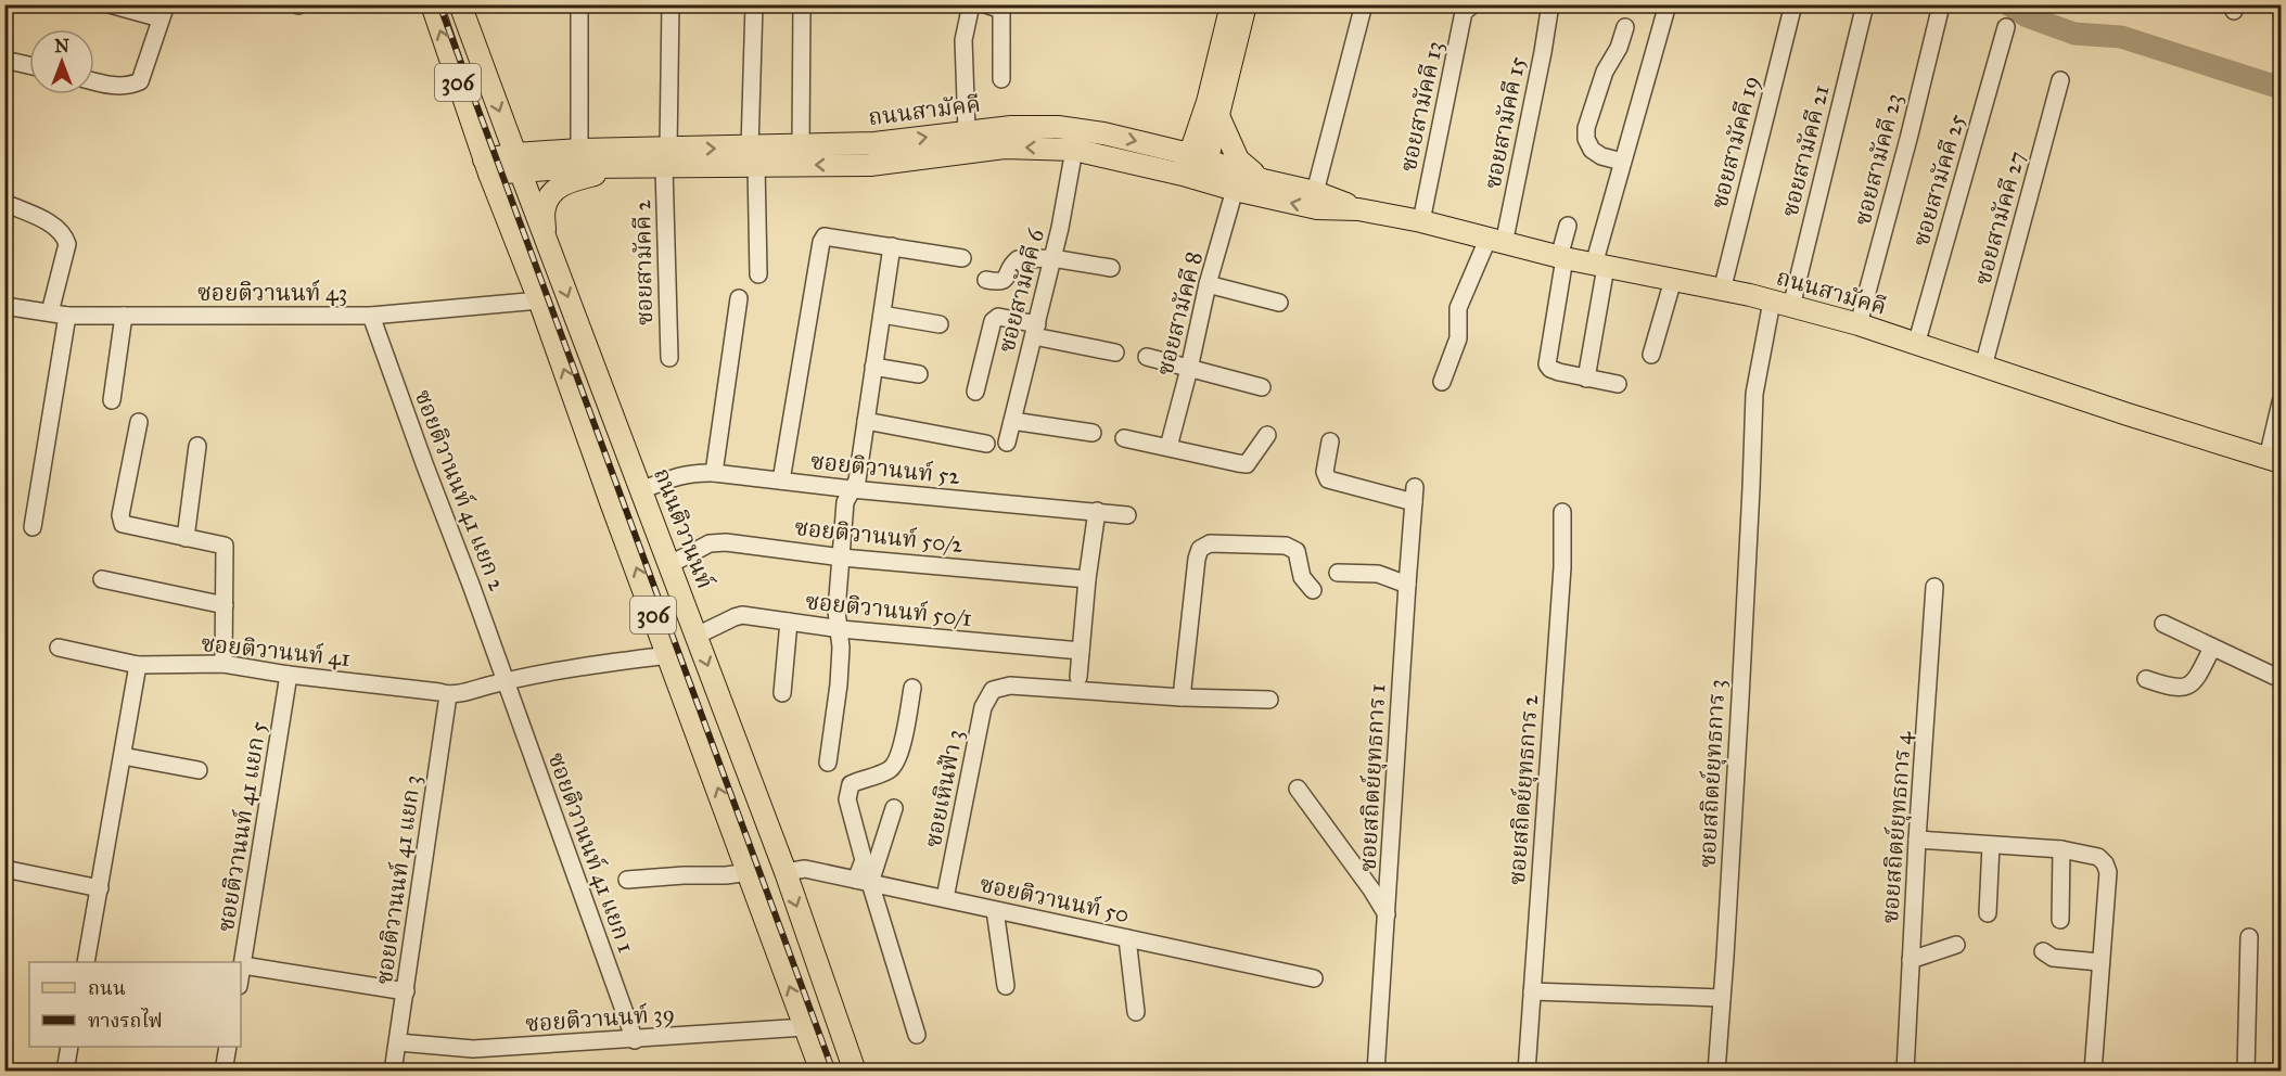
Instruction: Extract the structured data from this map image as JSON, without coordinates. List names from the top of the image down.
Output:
{
  "streets": {
    "main road": ["306", "ถนนสามัคคี", "ถนนติวานนท์"],
    "street": [
      "ซอยสามัคคี 13",
      "ซอยสามัคคี 15",
      "ซอยสามัคคี 19",
      "ซอยสามัคคี 21",
      "ซอยสามัคคี 23",
      "ซอยสามัคคี 25",
      "ซอยสามัคคี 27",
      "ซอยสามัคคี 2",
      "ซอยสามัคคี 6",
      "ซอยติวานนท์ 43",
      "ซอยสามัคคี 8",
      "ซอยติวานนท์ 52",
      "ซอยติวานนท์ 41 แยก 2",
      "ซอยติวานนท์ 50/2",
      "ซอยติวานนท์ 50/1",
      "ซอยติวานนท์ 41",
      "ซอยสถิตย์ยุทธการ 3",
      "ซอยสถิตย์ยุทธการ 1",
      "ซอยเหินฟ้า 3",
      "ซอยสถิตย์ยุทธการ 2",
      "ซอยติวานนท์ 41 แยก 5",
      "ซอยสถิตย์ยุทธการ 4",
      "ซอยติวานนท์ 41 แยก 1",
      "ซอยติวานนท์ 41 แยก 3",
      "ซอยติวานนท์ 50",
      "ซอยติวานนท์ 39"
    ]
  },
  "crossings": [
    ["306", "ถนนสามัคคี"],
    ["306", "ซอยติวานนท์ 43"],
    ["306", "ซอยติวานนท์ 41"],
    ["306", "ซอยติวานนท์ 39"],
    ["ซอยสามัคคี 13", "ถนนสามัคคี"],
    ["ถนนสามัคคี", "ซอยสามัคคี 15"],
    ["ถนนสามัคคี", "ซอยสามัคคี 19"],
    ["ถนนสามัคคี", "ซอยสามัคคี 21"],
    ["ถนนสามัคคี", "ซอยสามัคคี 23"],
    ["ถนนสามัคคี", "ซอยสามัคคี 25"],
    ["ถนนสามัคคี", "ซอยสามัคคี 27"],
    ["ถนนสามัคคี", "ซอยสามัคคี 2"],
    ["ถนนสามัคคี", "ซอยสามัคคี 6"],
    ["ถนนสามัคคี", "ซอยสามัคคี 8"],
    ["ถนนสามัคคี", "ถนนติวานนท์"],
    ["ซอยสามัคคี 21", "ซอยสถิตย์ยุทธการ 3"],
    ["ซอยติวานนท์ 43", "ซอยติวานนท์ 41 แยก 2"],
    ["ซอยติวานนท์ 52", "ถนนติวานนท์"],
    ["ซอยติวานนท์ 41 แยก 2", "ซอยติวานนท์ 41"],
    ["ซอยติวานนท์ 41 แยก 2", "ซอยติวานนท์ 41 แยก 1"],
    ["ถนนติวานนท์", "ซอยติวานนท์ 50/2"],
    ["ถนนติวานนท์", "ซอยติวานนท์ 50/1"],
    ["ถนนติวานนท์", "ซอยติวานนท์ 50"],
    ["ซอยติวานนท์ 41", "ซอยติวานนท์ 41 แยก 5"],
    ["ซอยติวานนท์ 41", "ซอยติวานนท์ 41 แยก 1"],
    ["ซอยติวานนท์ 41", "ซอยติวานนท์ 41 แยก 3"],
    ["ซอยเหินฟ้า 3", "ซอยติวานนท์ 50"],
    ["ซอยติวานนท์ 41 แยก 1", "ซอยติวานนท์ 39"],
    ["ซอยติวานนท์ 41 แยก 3", "ซอยติวานนท์ 39"]
  ],
  "legend": ["ถนน", "ทางรถไฟ"],
  "north": "top"
}
